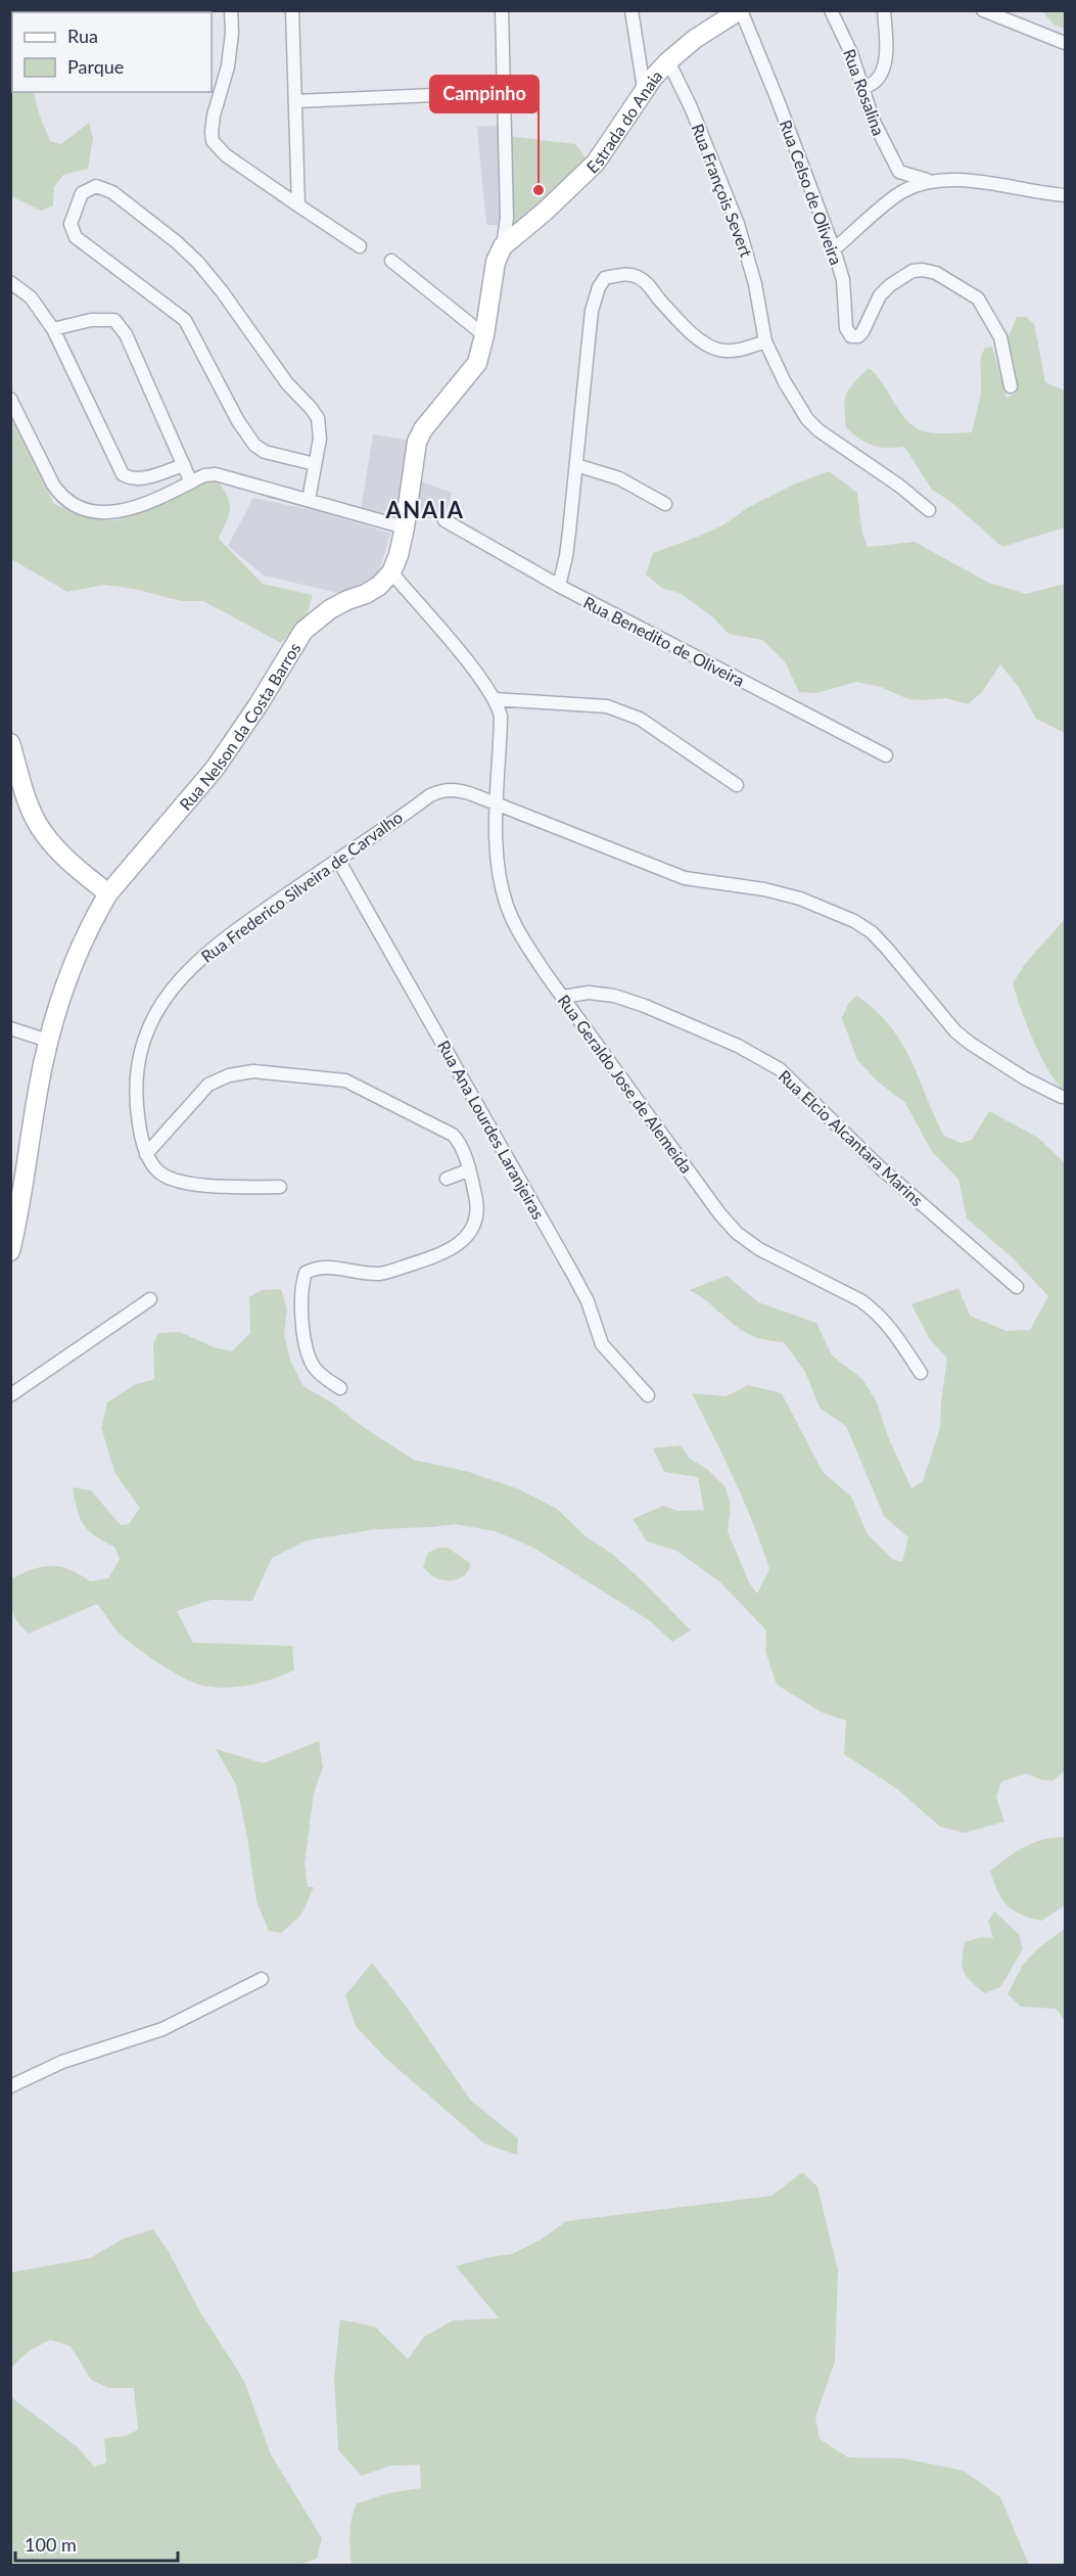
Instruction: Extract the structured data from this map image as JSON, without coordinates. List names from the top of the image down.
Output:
{
  "streets": {
    "street": [
      "Rua Rosalina",
      "Estrada do Anaia",
      "Rua François Severt",
      "Rua Celso de Oliveira",
      "Rua Benedito de Oliveira",
      "Rua Nelson da Costa Barros",
      "Rua Frederico Silveira de Carvalho",
      "Rua Geraldo Jose de Alemeida",
      "Rua Ana Lourdes Laranjeiras",
      "Rua Elcio Alcantara Marins"
    ]
  },
  "crossings": [
    ["Estrada do Anaia", "Rua François Severt"],
    ["Estrada do Anaia", "Rua Celso de Oliveira"],
    ["Rua Frederico Silveira de Carvalho", "Rua Geraldo Jose de Alemeida"],
    ["Rua Frederico Silveira de Carvalho", "Rua Ana Lourdes Laranjeiras"],
    ["Rua Geraldo Jose de Alemeida", "Rua Elcio Alcantara Marins"]
  ],
  "districts": ["ANAIA"],
  "places": ["Campinho"],
  "legend": ["Rua", "Parque"],
  "scale_bar": "100 m"
}
